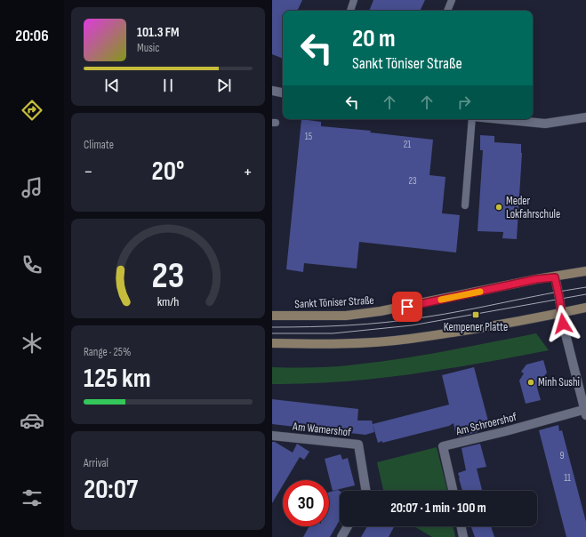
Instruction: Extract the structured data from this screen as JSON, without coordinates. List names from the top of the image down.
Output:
{
  "streets": {
    "main road": ["Sankt Töniser Straße"],
    "street": ["Am Schroershof", "Am Wamershof"]
  },
  "places": {
    "other": ["Meder Lokfahrschule", "Minh Sushi"],
    "transit": ["Kempener Platte"]
  },
  "house_numbers": [
    "15",
    "21",
    "23",
    "9",
    "11"
  ],
  "page": {
    "tabs": "20:06",
    "turn": ["20 m", "Sankt Töniser Straße"],
    "song": ["101.3 FM", "Music"],
    "tile": [
      "Climate",
      ["Range · 25%", "125 km"],
      ["Arrival", "20:07"]
    ],
    "heat": ["−", "20°", "+"],
    "limit": "30",
    "trip": "20:07 · 1 min · 100 m",
    "gauge": ["23", "km/h"]
  }
}
